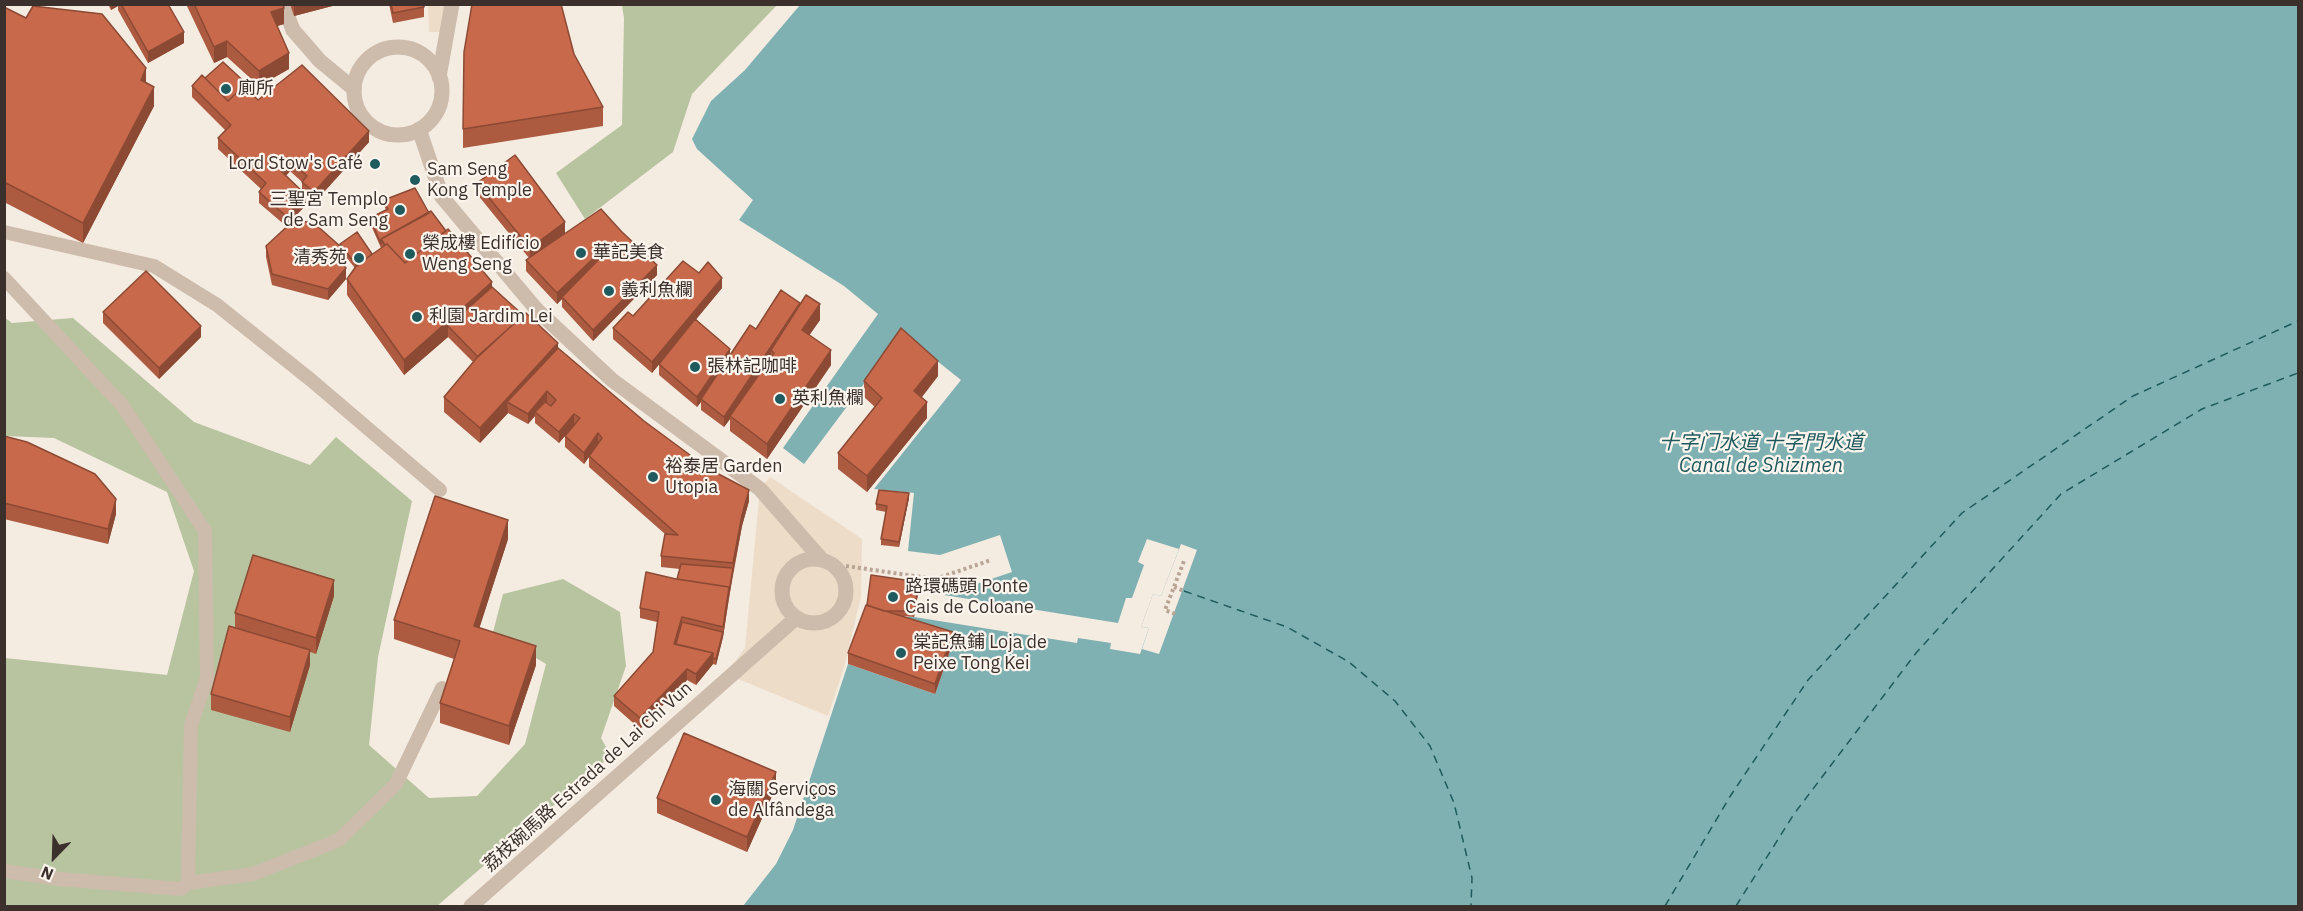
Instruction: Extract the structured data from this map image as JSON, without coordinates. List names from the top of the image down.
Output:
{
  "streets": {
    "street": ["荔枝碗馬路 Estrada de Lai Chi Vun"]
  },
  "water": ["十字门水道 十字門水道 Canal de Shizimen"],
  "places": [
    "廁所",
    "Lord Stow's Café",
    "Sam Seng Kong Temple",
    "三聖宮 Templo de Sam Seng",
    "華記美食",
    "榮成樓 Edifício Weng Seng",
    "清秀苑",
    "義利魚欄",
    "利園 Jardim Lei",
    "張林記咖啡",
    "英利魚欄",
    "裕泰居 Garden Utopia",
    "路環碼頭 Ponte Cais de Coloane",
    "棠記魚鋪 Loja de Peixe Tong Kei",
    "海關 Serviços de Alfândega"
  ],
  "north": "bottom left"
}
